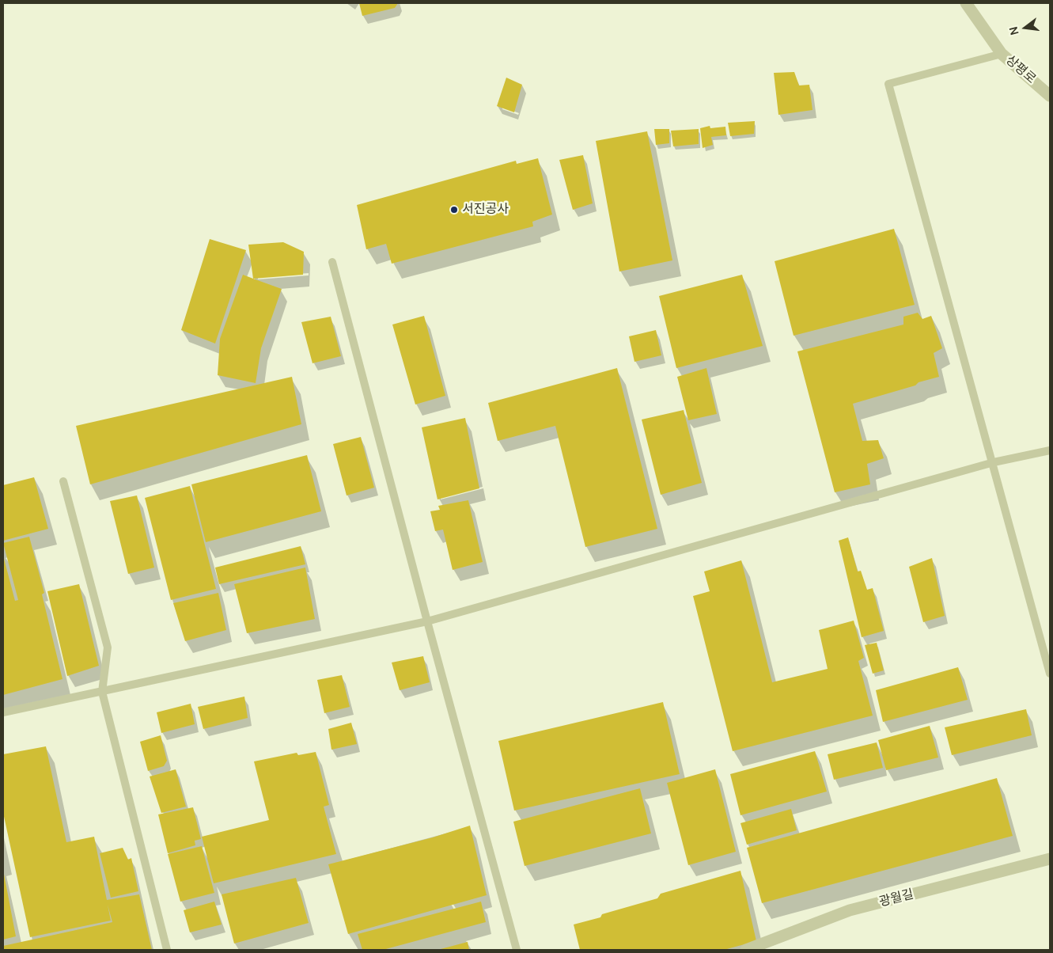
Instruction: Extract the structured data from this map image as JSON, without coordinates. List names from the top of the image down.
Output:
{
  "streets": {
    "street": ["상평로", "광월길"]
  },
  "places": ["서진공사"],
  "north": "left"
}
